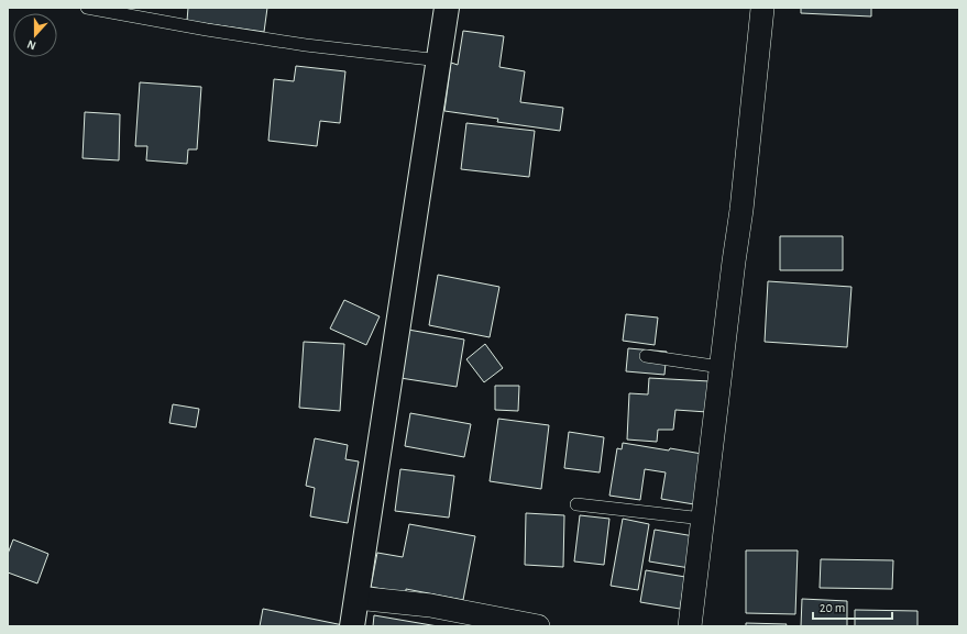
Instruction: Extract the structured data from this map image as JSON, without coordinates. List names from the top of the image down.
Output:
{
  "scale_bar": "20 m",
  "north": "bottom"
}
